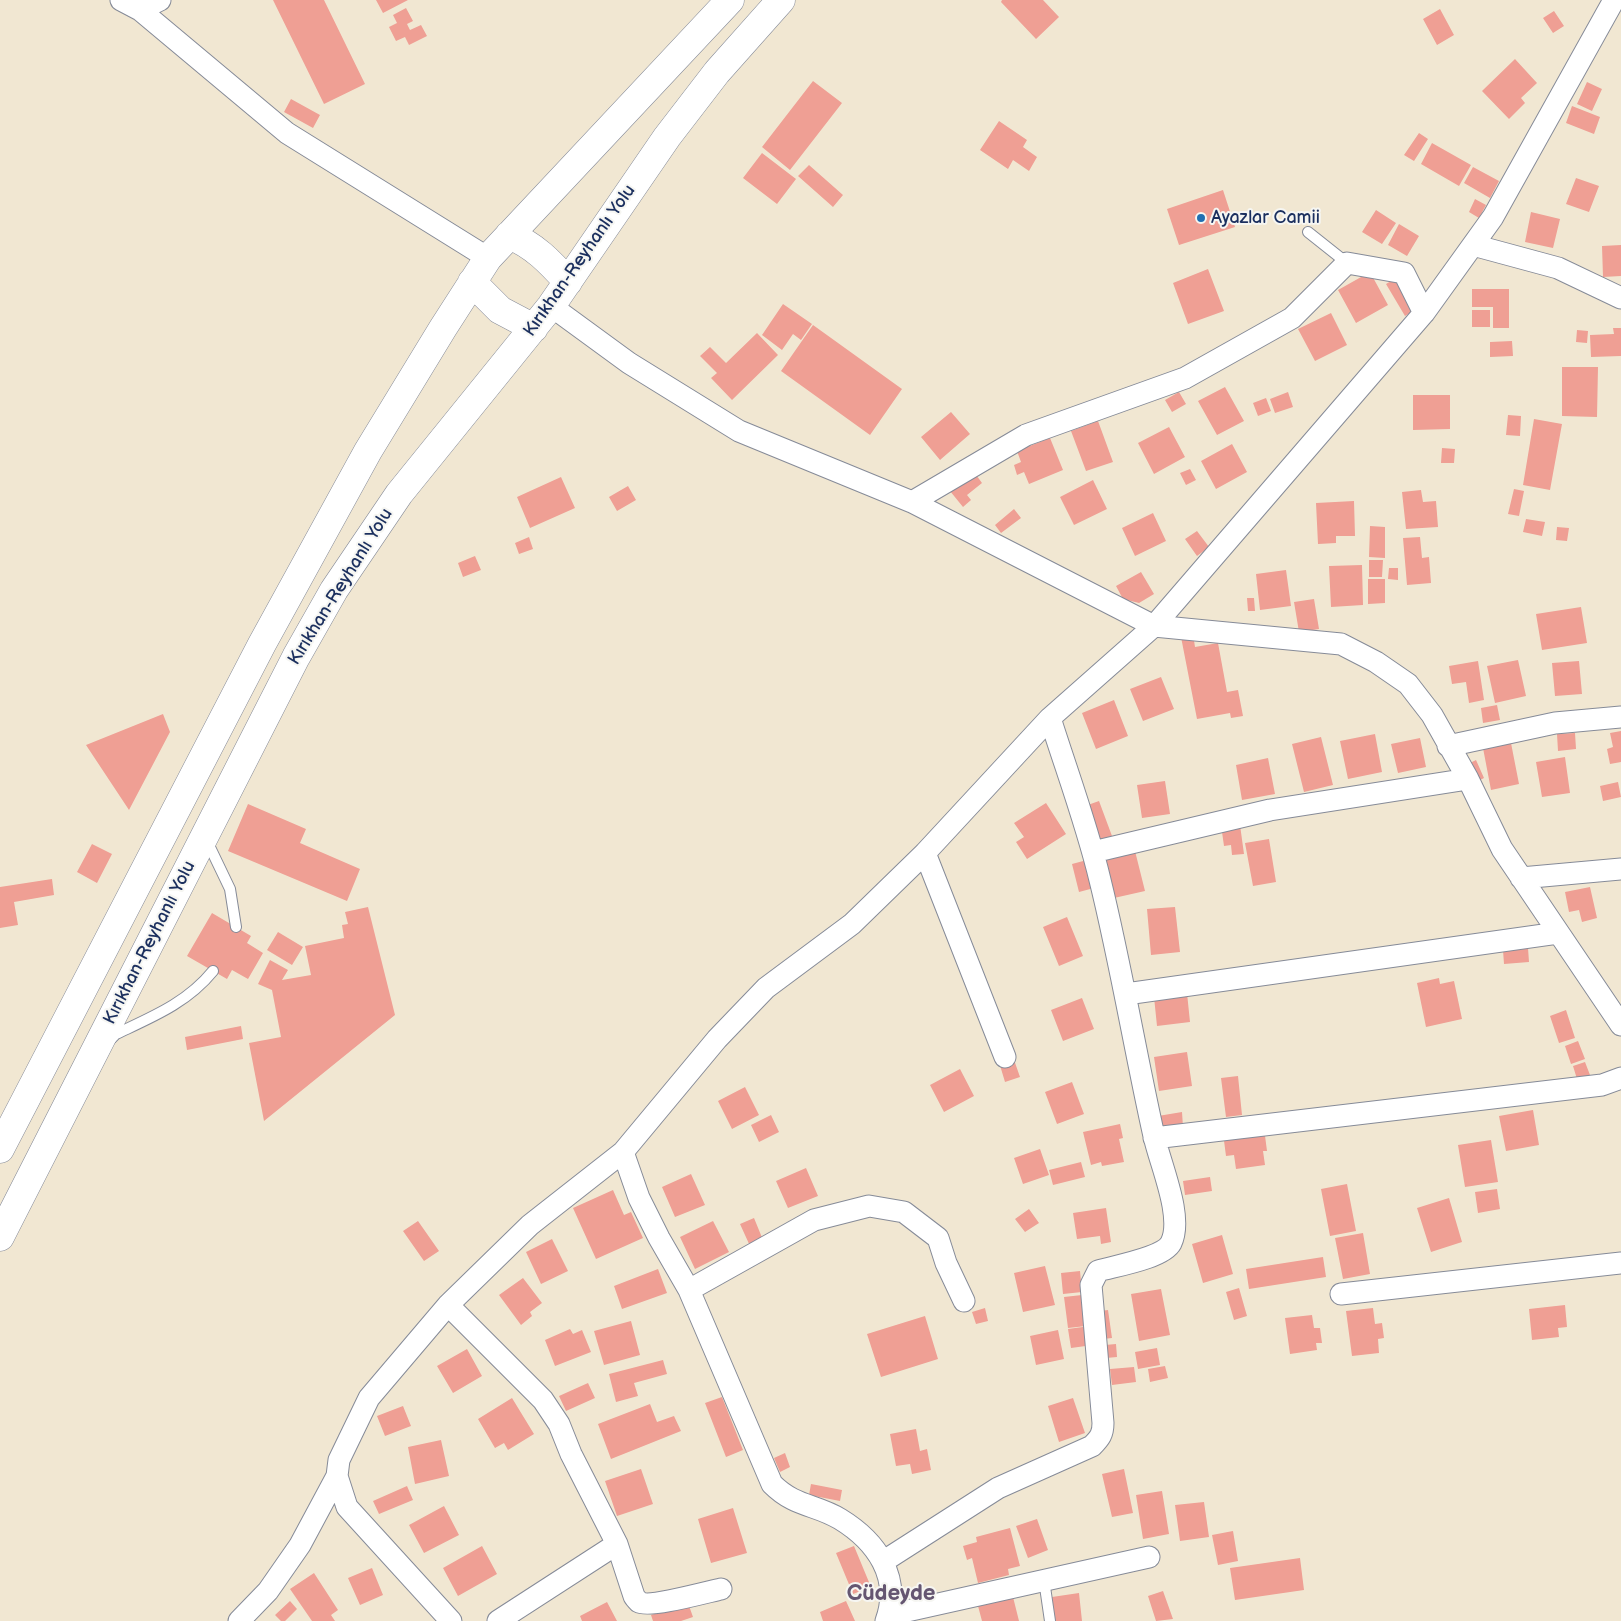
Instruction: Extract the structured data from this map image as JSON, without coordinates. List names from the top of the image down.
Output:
{
  "streets": {
    "highway": ["Kırıkhan-Reyhanlı Yolu"]
  },
  "districts": ["Cüdeyde"],
  "places": ["Ayazlar Camii"]
}
